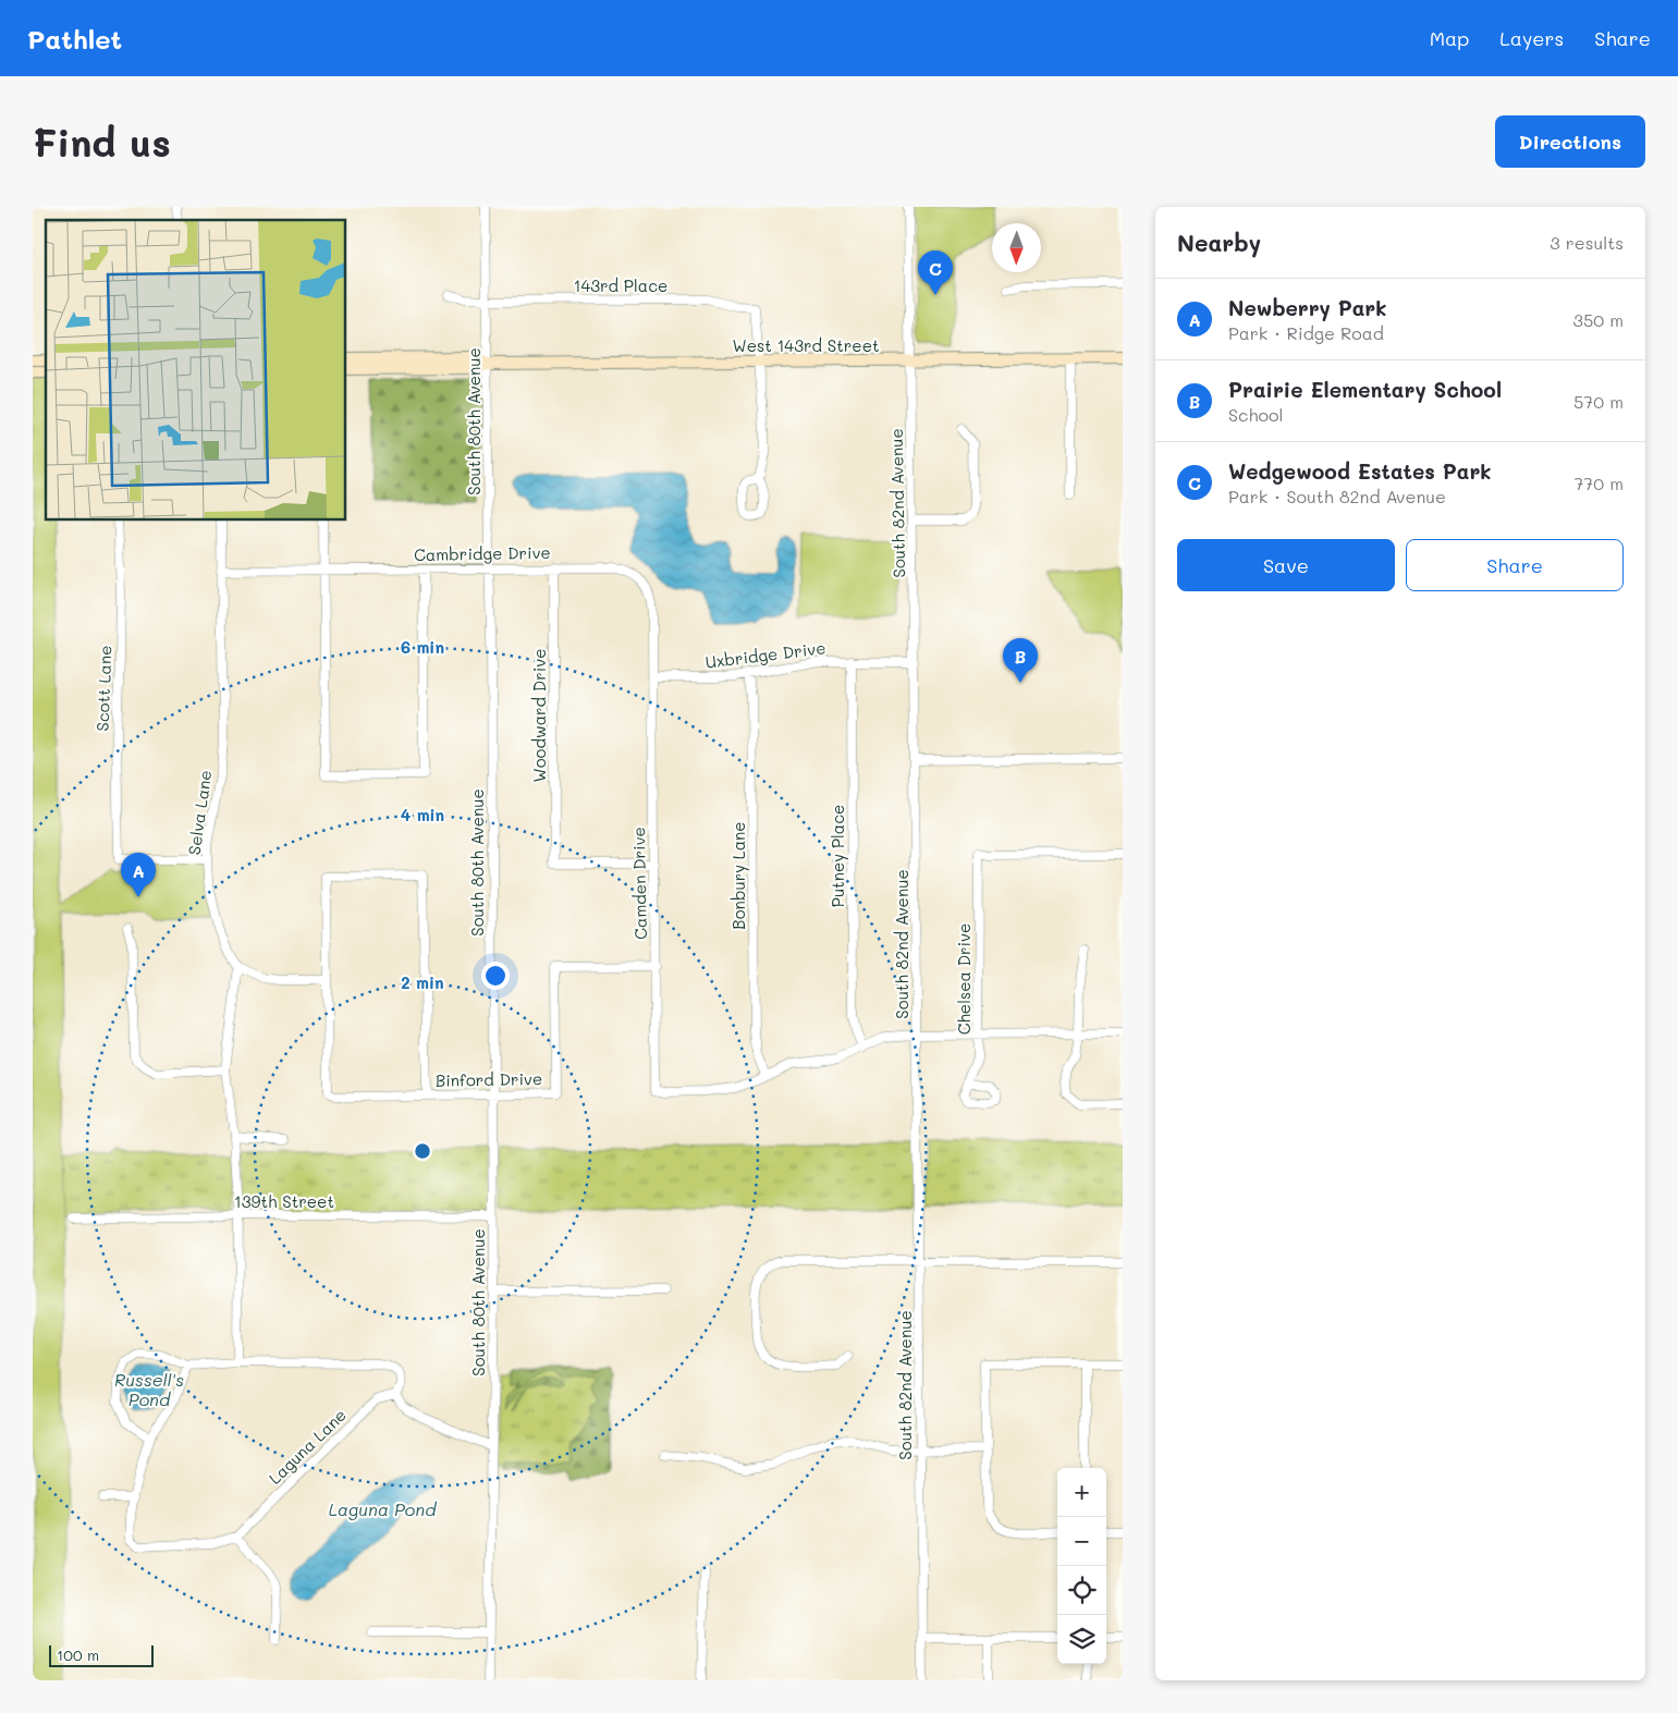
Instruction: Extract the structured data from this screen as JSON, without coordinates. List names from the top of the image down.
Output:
{
  "streets": {
    "main road": ["West 143rd Street"],
    "street": [
      "143rd Place",
      "South 80th Avenue",
      "South 82nd Avenue",
      "Cambridge Drive",
      "Uxbridge Drive",
      "Scott Lane",
      "Woodward Drive",
      "Selva Lane",
      "Putney Place",
      "Bonbury Lane",
      "Camden Drive",
      "Chelsea Drive",
      "Binford Drive",
      "139th Street",
      "Laguna Lane"
    ]
  },
  "crossings": [
    ["143rd Place", "West 143rd Street"],
    ["143rd Place", "South 80th Avenue"],
    ["West 143rd Street", "South 80th Avenue"],
    ["West 143rd Street", "South 82nd Avenue"],
    ["South 80th Avenue", "Cambridge Drive"],
    ["South 80th Avenue", "Binford Drive"],
    ["South 80th Avenue", "139th Street"],
    ["South 82nd Avenue", "Uxbridge Drive"],
    ["Cambridge Drive", "Uxbridge Drive"],
    ["Cambridge Drive", "Woodward Drive"],
    ["Cambridge Drive", "Selva Lane"],
    ["Cambridge Drive", "Camden Drive"],
    ["Uxbridge Drive", "Putney Place"],
    ["Uxbridge Drive", "Bonbury Lane"],
    ["Uxbridge Drive", "Camden Drive"],
    ["Scott Lane", "Selva Lane"],
    ["Woodward Drive", "Camden Drive"],
    ["Bonbury Lane", "Camden Drive"],
    ["Camden Drive", "Binford Drive"]
  ],
  "water": ["Russell's Pond", "Laguna Pond"],
  "scale_bar": "100 m",
  "north": "bottom",
  "page": {
    "header": "Pathlet",
    "nav": ["Map", "Layers", "Share"],
    "buttons": [
      "Directions",
      ["Save", "Share"]
    ],
    "title": "Find us",
    "heading": ["Nearby", "3 results"],
    "pins": ["C", "B", "A"],
    "list": [
      {
        "mark": "A",
        "name": "Newberry Park",
        "note": "Park · Ridge Road",
        "value": "350 m"
      },
      {
        "mark": "B",
        "name": "Prairie Elementary School",
        "note": "School",
        "value": "570 m"
      },
      {
        "mark": "C",
        "name": "Wedgewood Estates Park",
        "note": "Park · South 82nd Avenue",
        "value": "770 m"
      }
    ],
    "map_buttons": ["+", "−"],
    "scale": "100 m"
  },
  "rings": ["6 min", "4 min", "2 min"]
}
